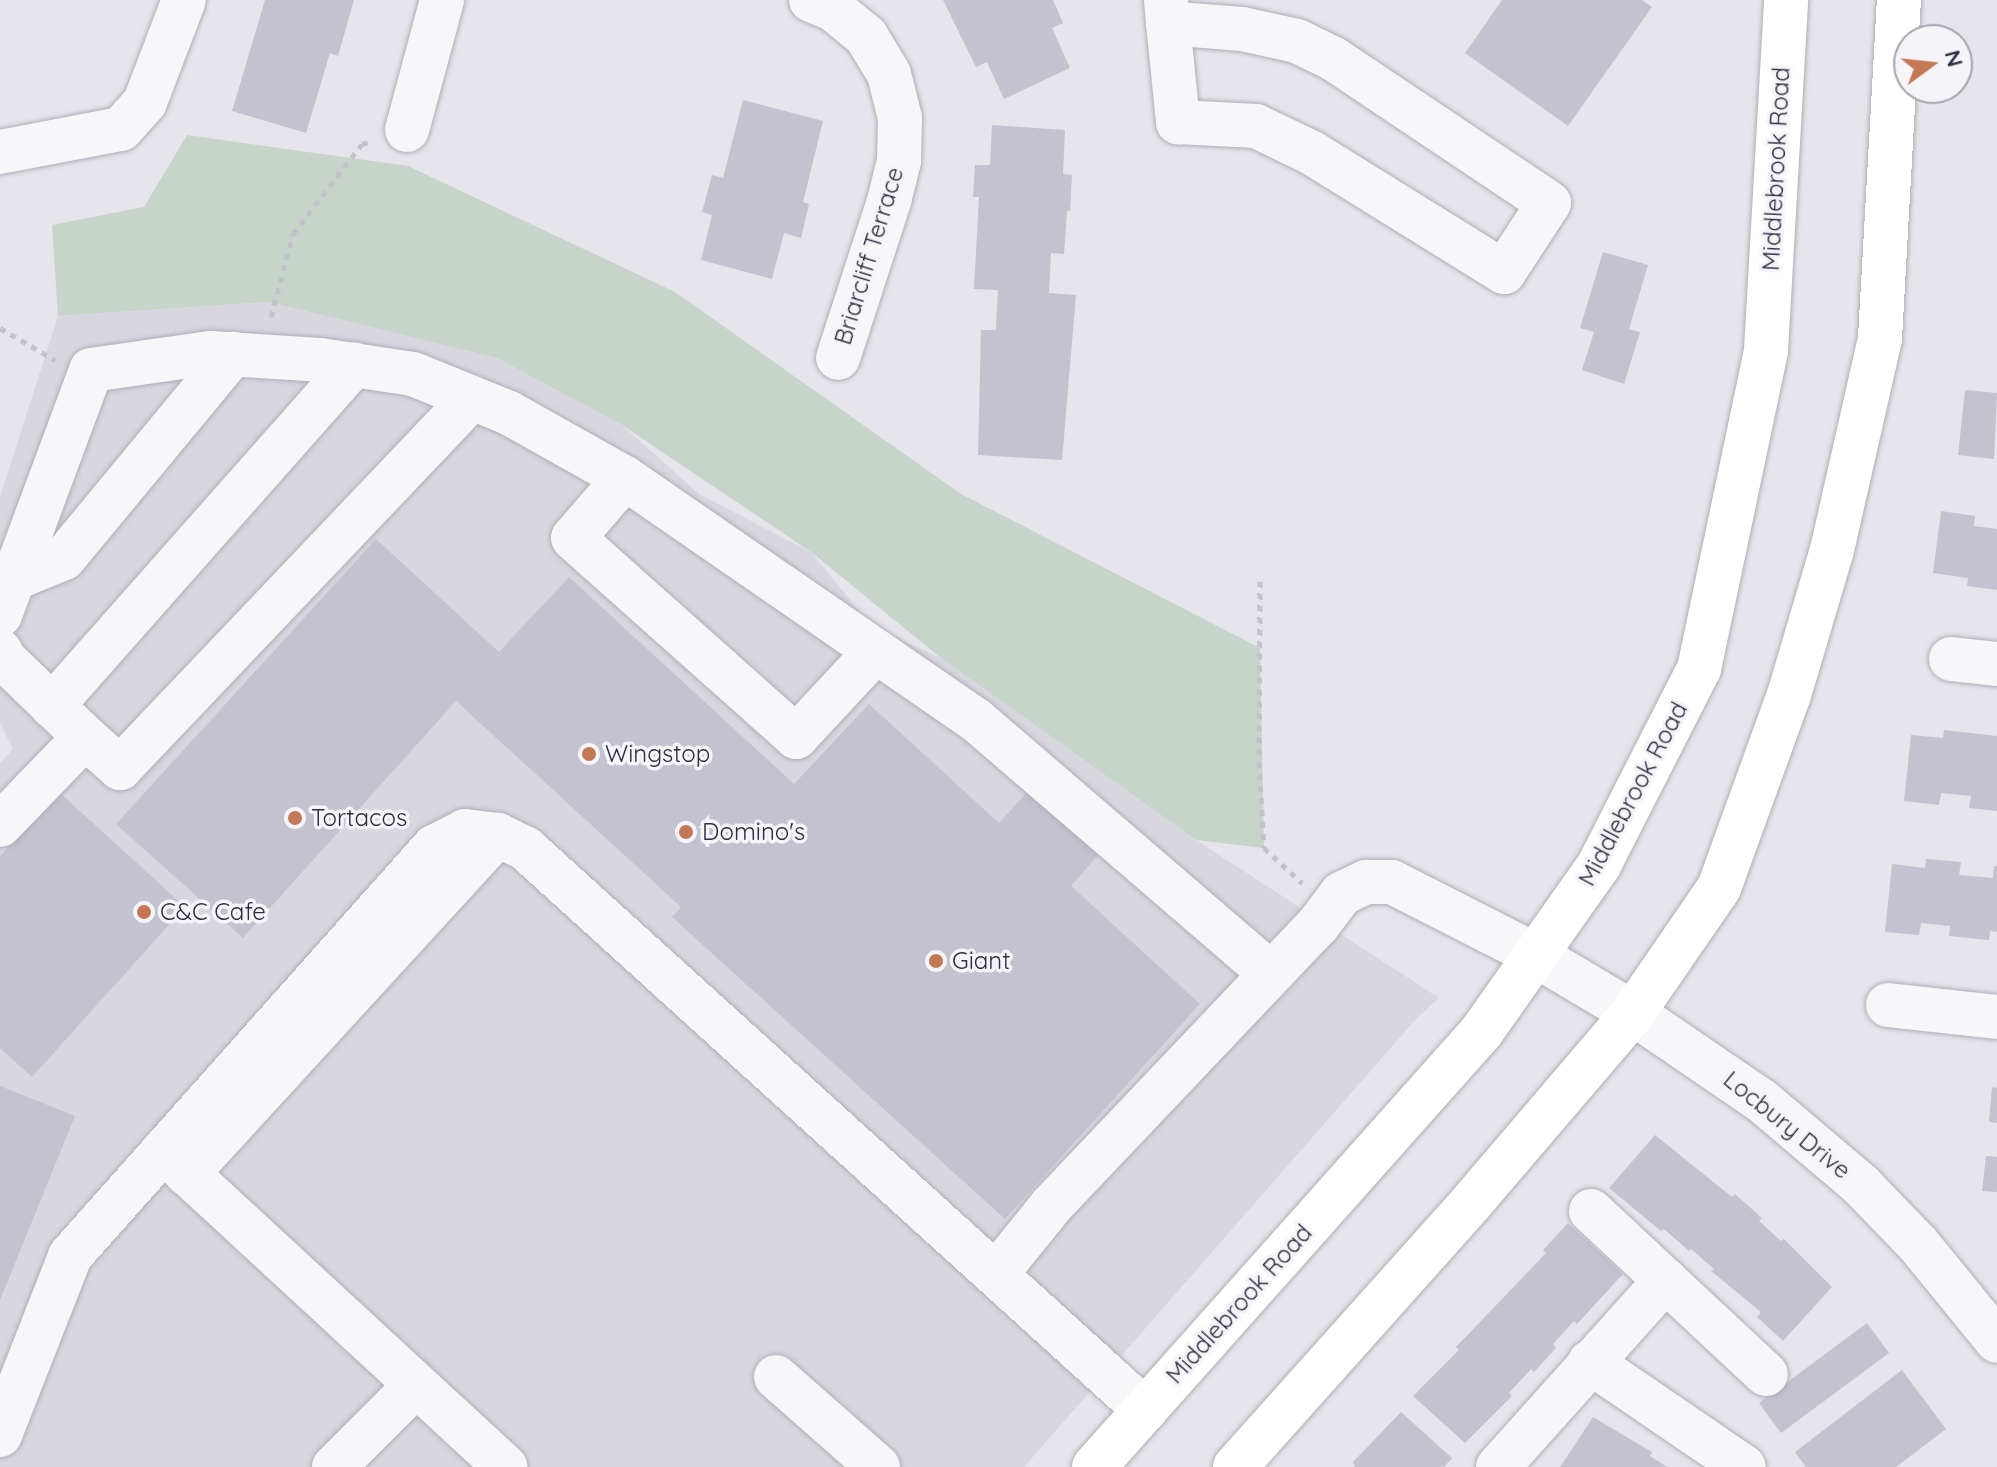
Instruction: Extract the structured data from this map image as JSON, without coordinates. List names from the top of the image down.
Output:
{
  "streets": {
    "main road": ["Middlebrook Road"],
    "street": ["Briarcliff Terrace", "Locbury Drive"]
  },
  "crossings": [
    ["Middlebrook Road", "Locbury Drive"]
  ],
  "places": [
    "Wingstop",
    "Tortacos",
    "Domino's",
    "C&C Cafe",
    "Giant"
  ],
  "north": "right"
}
